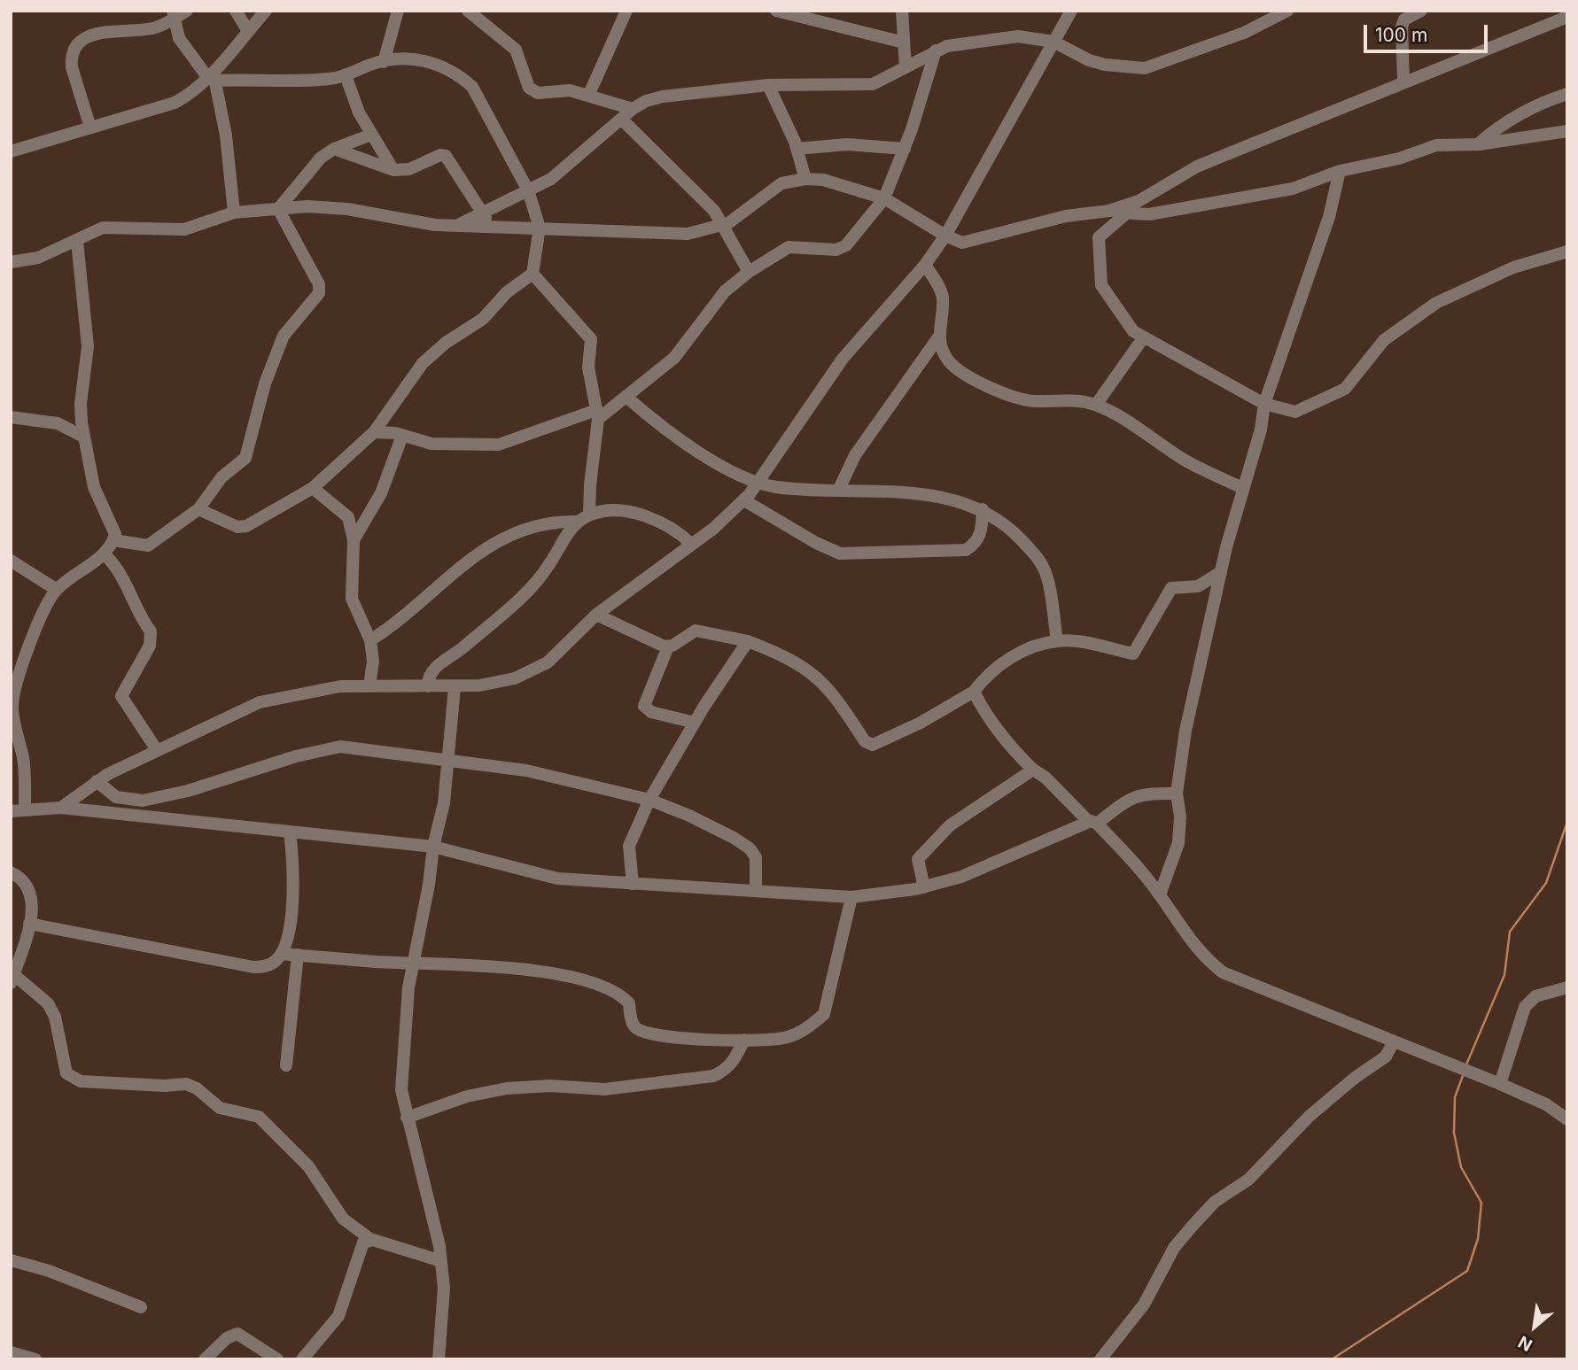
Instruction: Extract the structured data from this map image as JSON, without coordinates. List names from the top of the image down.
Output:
{
  "scale_bar": "100 m",
  "north": "bottom left"
}
